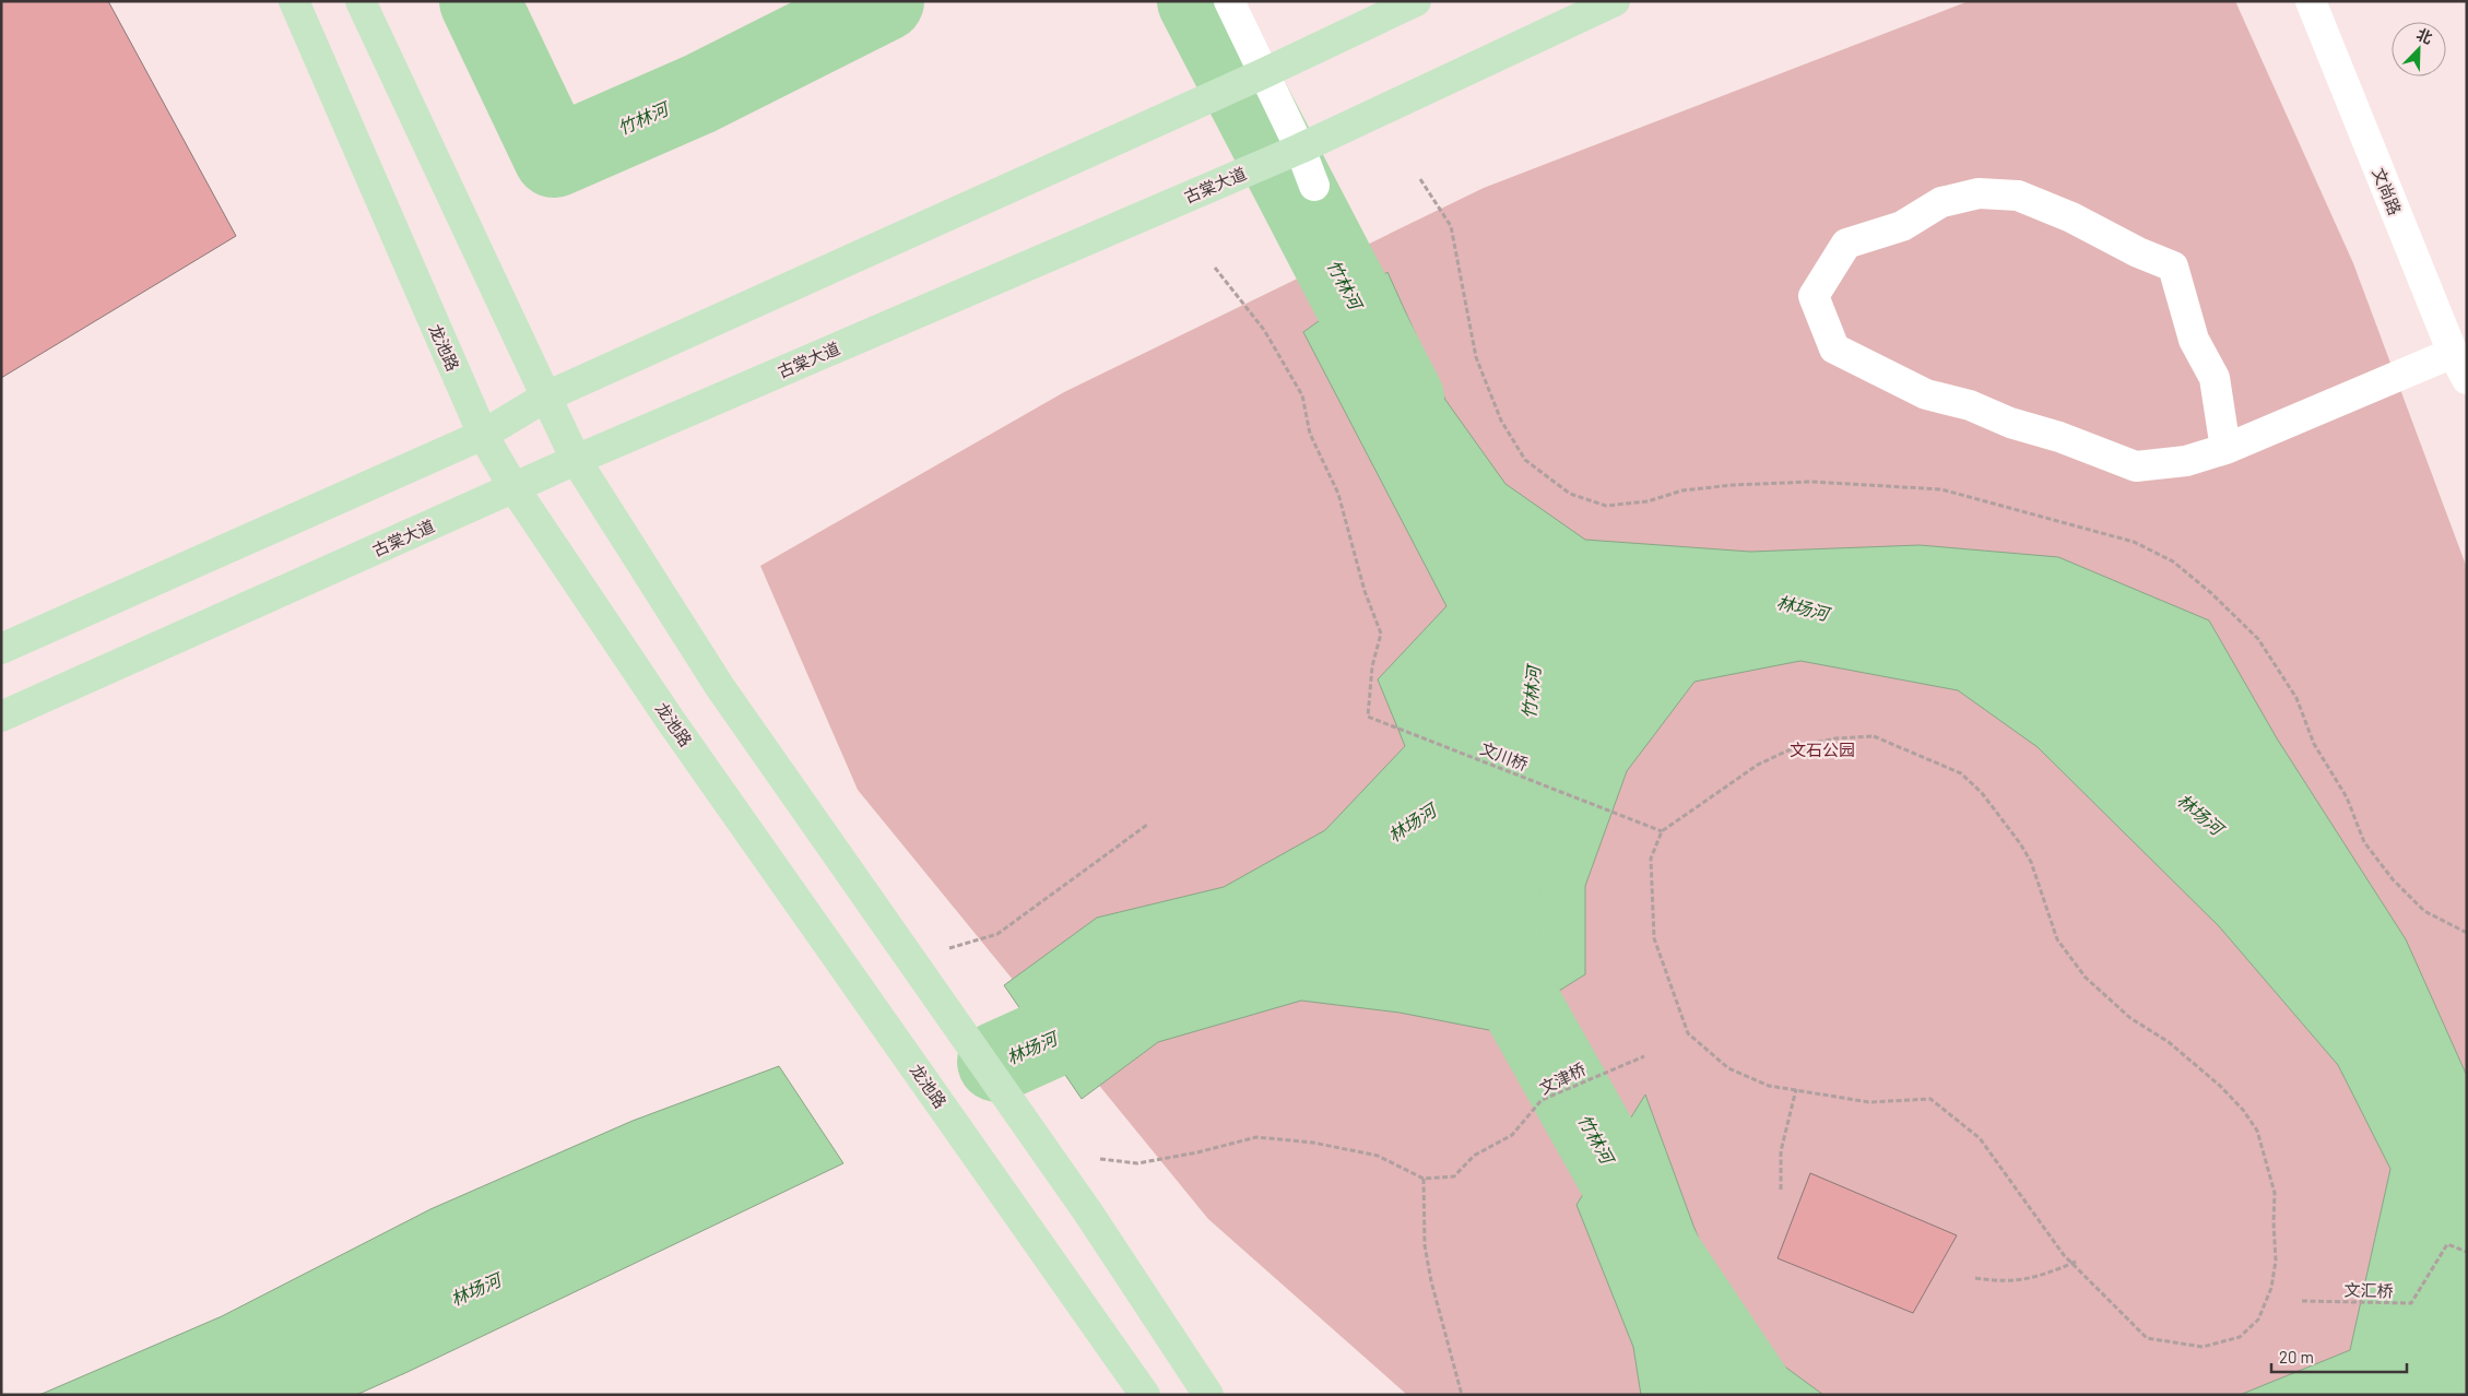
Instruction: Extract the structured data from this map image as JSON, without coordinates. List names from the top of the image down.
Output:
{
  "streets": {
    "main road": ["古棠大道", "龙池路"],
    "street": ["文尚路"],
    "path": ["文川桥", "文津桥", "文汇桥"]
  },
  "crossings": [
    ["古棠大道", "龙池路"]
  ],
  "water": ["竹林河", "林场河"],
  "parks": ["文石公园"],
  "scale_bar": "20 m",
  "north": "top right"
}
